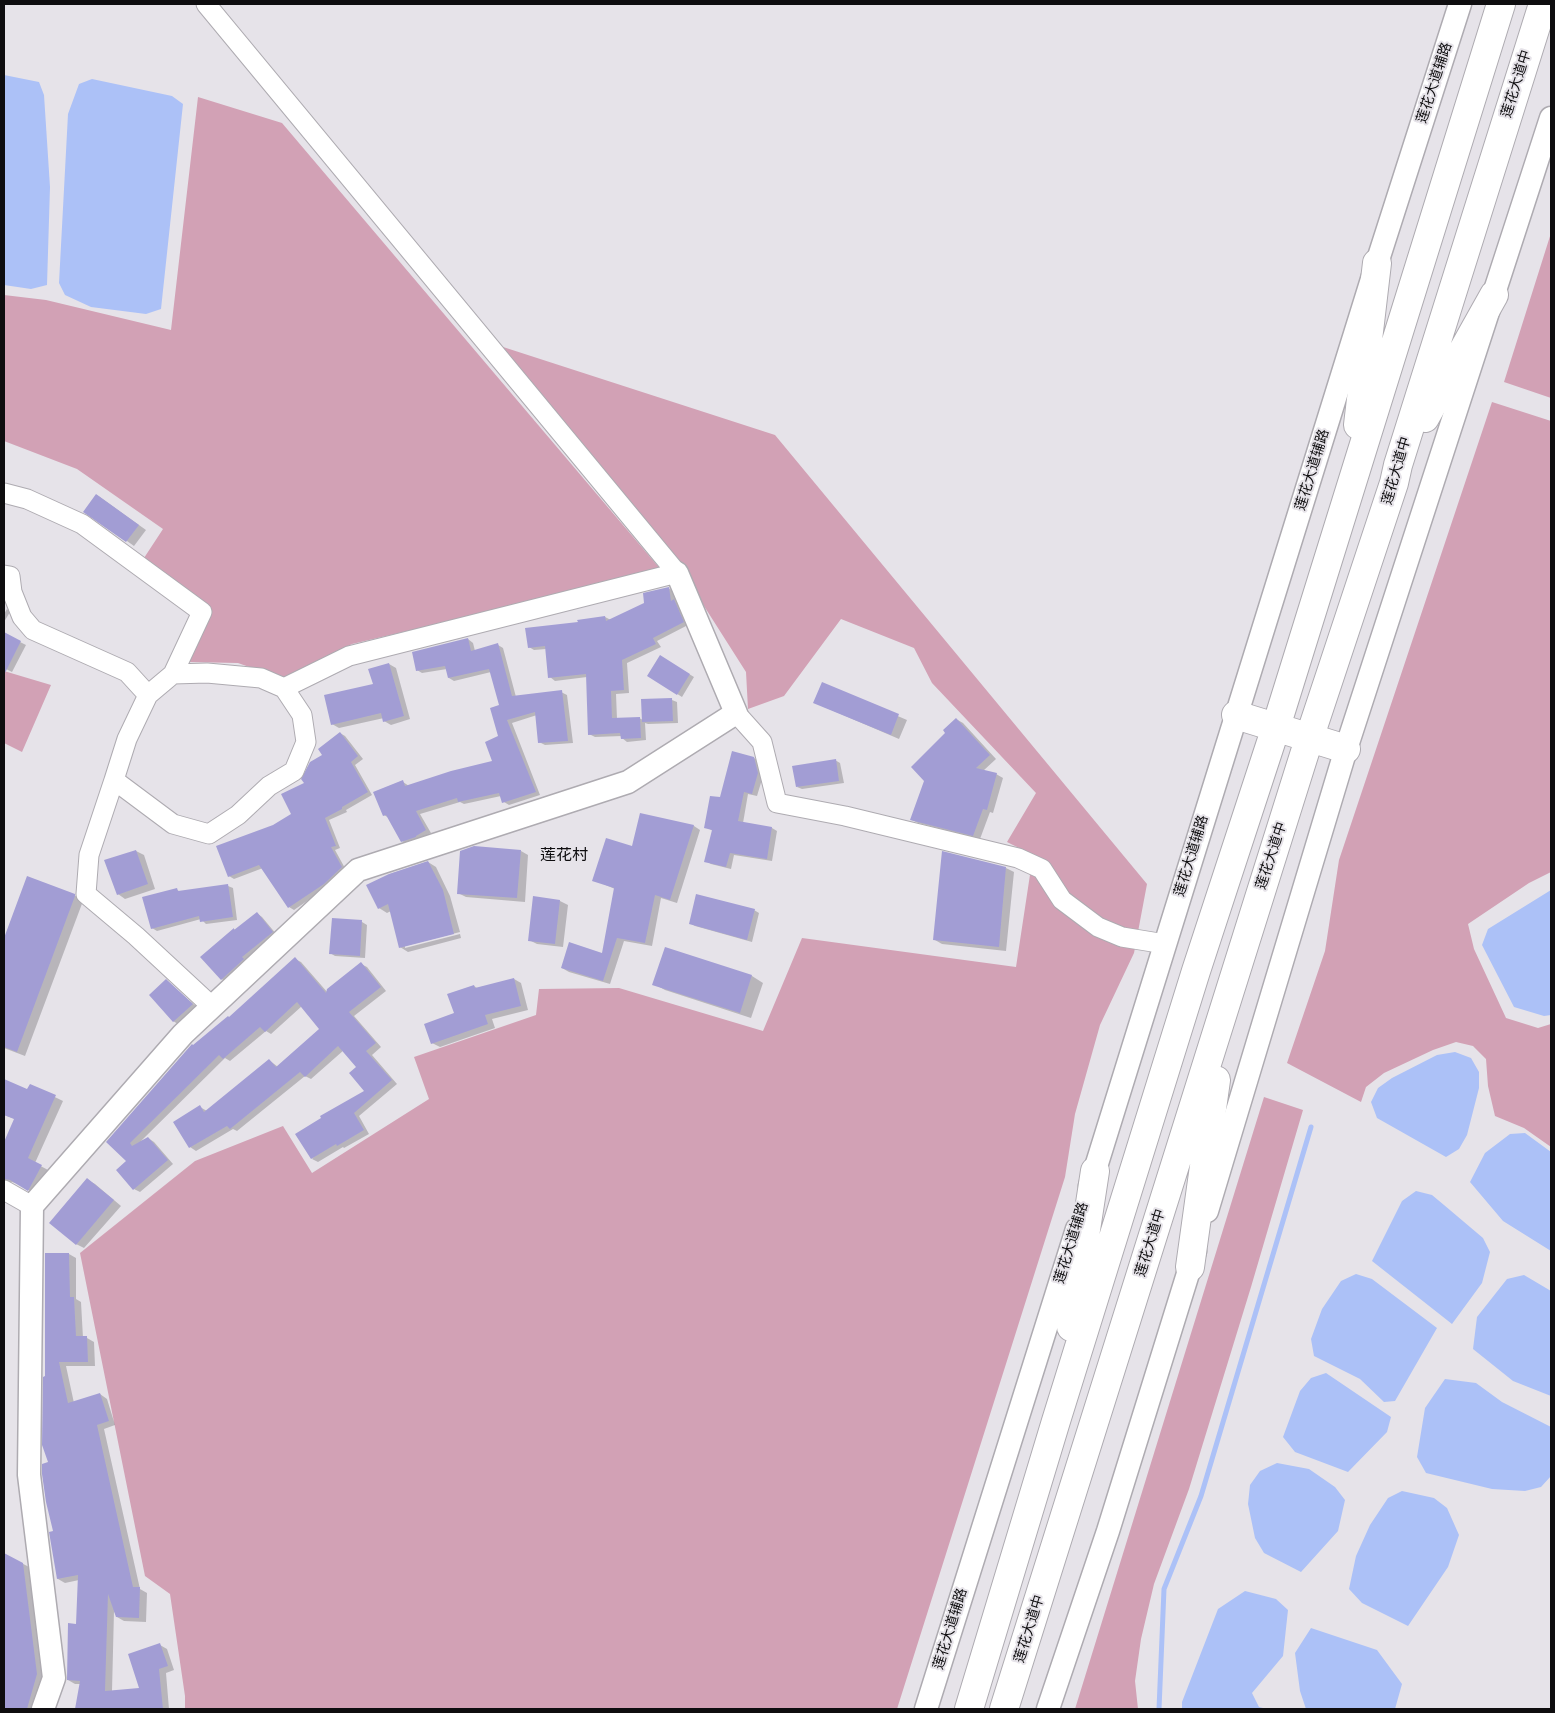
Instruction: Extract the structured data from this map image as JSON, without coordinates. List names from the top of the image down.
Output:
{
  "streets": {
    "main road": ["莲花大道中"],
    "street": ["莲花大道辅路"]
  },
  "districts": ["莲花村"]
}
